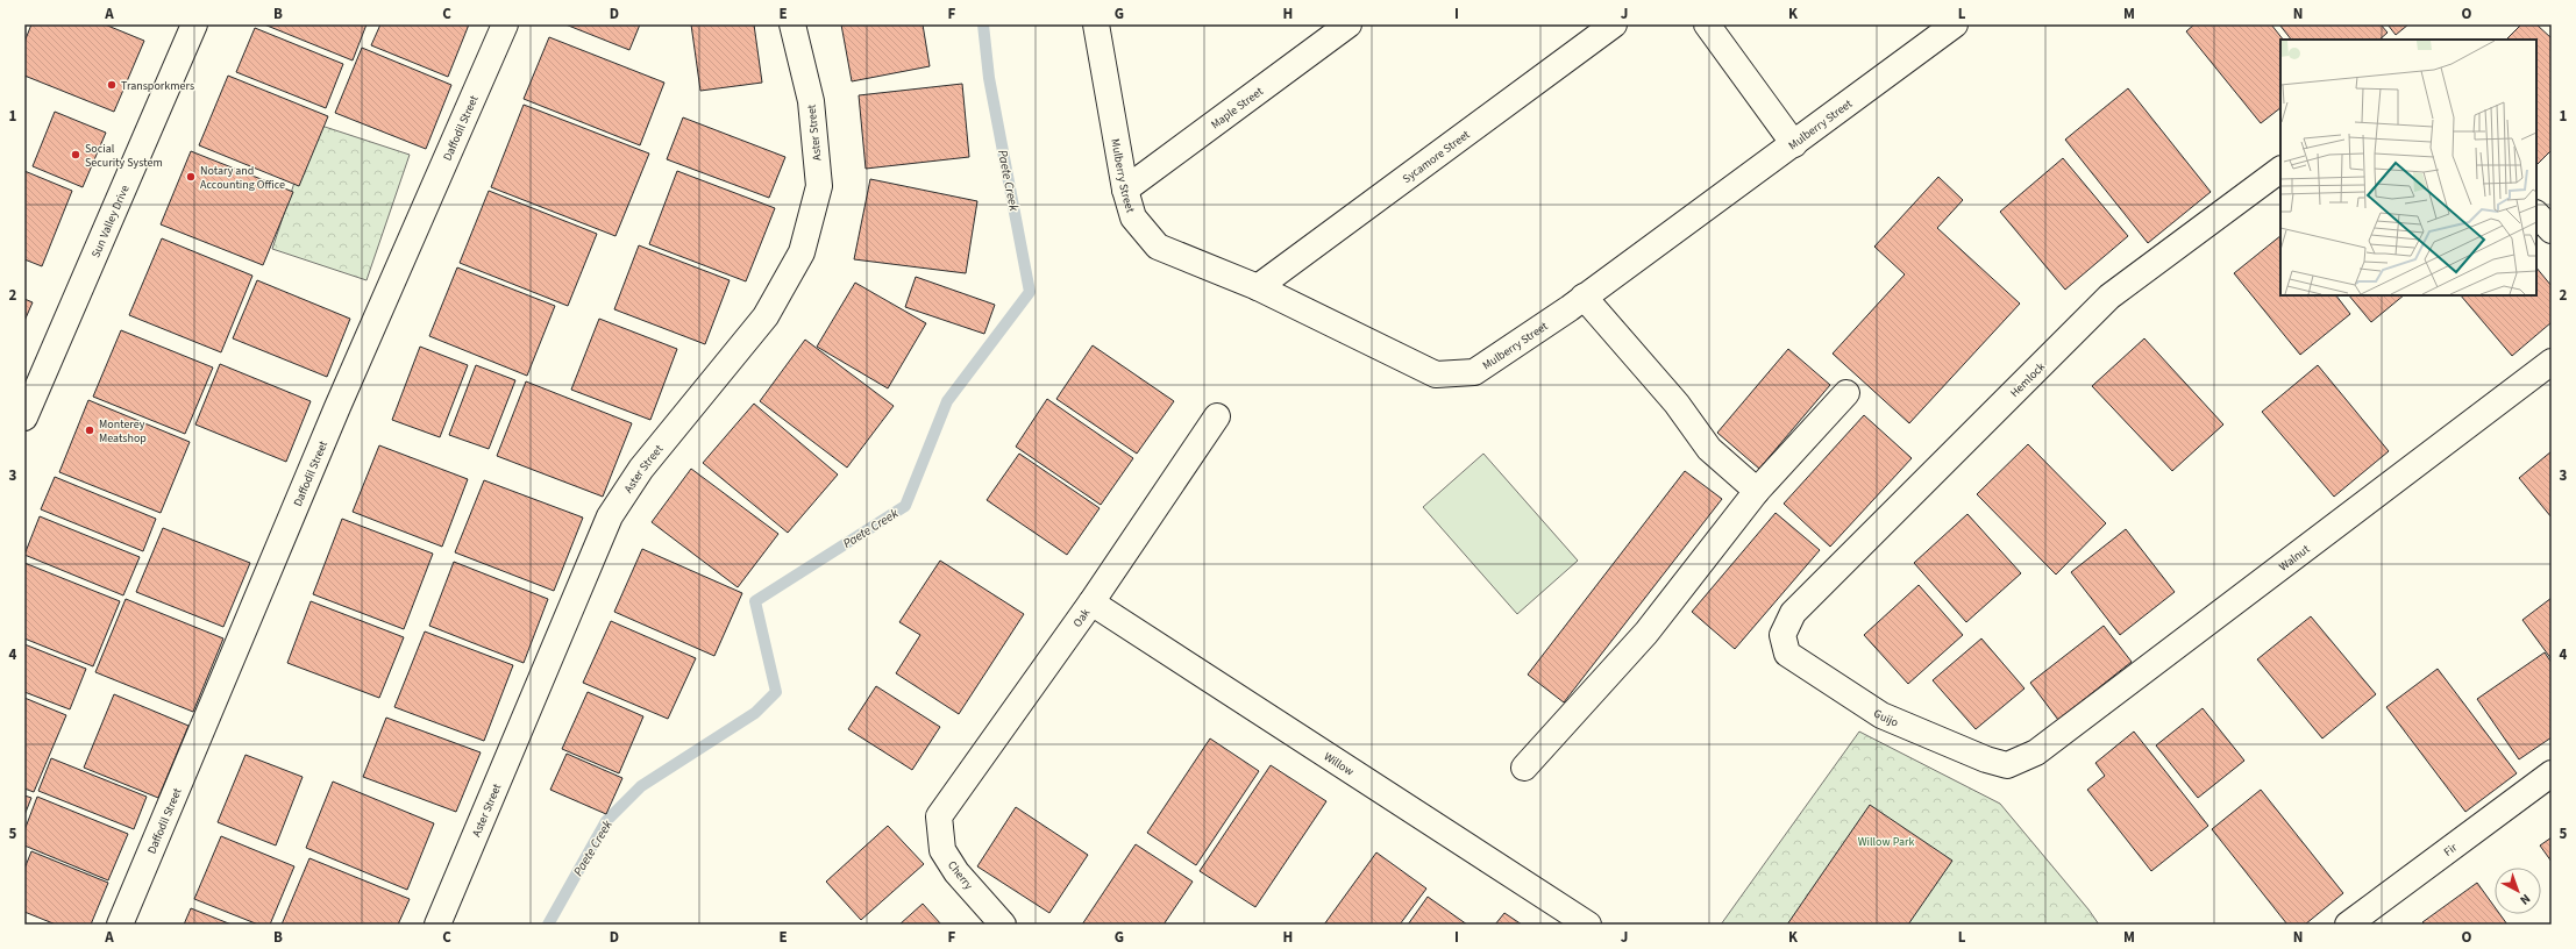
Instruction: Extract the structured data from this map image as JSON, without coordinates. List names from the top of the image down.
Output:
{
  "streets": {
    "street": [
      "Maple Street",
      "Mulberry Street",
      "Daffodil Street",
      "Aster Street",
      "Sycamore Street",
      "Sun Valley Drive",
      "Hemlock",
      "Walnut",
      "Oak",
      "Guijo",
      "Willow",
      "Fir",
      "Cherry"
    ]
  },
  "crossings": [
    ["Maple Street", "Mulberry Street"],
    ["Mulberry Street", "Sycamore Street"],
    ["Hemlock", "Guijo"],
    ["Walnut", "Guijo"],
    ["Oak", "Willow"],
    ["Oak", "Cherry"]
  ],
  "water": ["Paete Creek"],
  "parks": ["Willow Park"],
  "places": [
    "Transporkmers",
    "Social Security System",
    "Notary and Accounting Office",
    "Monterey Meatshop"
  ],
  "north": "bottom right",
  "grid": {
    "columns": [
      "A",
      "B",
      "C",
      "D",
      "E",
      "F",
      "G",
      "H",
      "I",
      "J",
      "K",
      "L",
      "M",
      "N",
      "O"
    ],
    "rows": [
      "1",
      "2",
      "3",
      "4",
      "5"
    ]
  }
}
